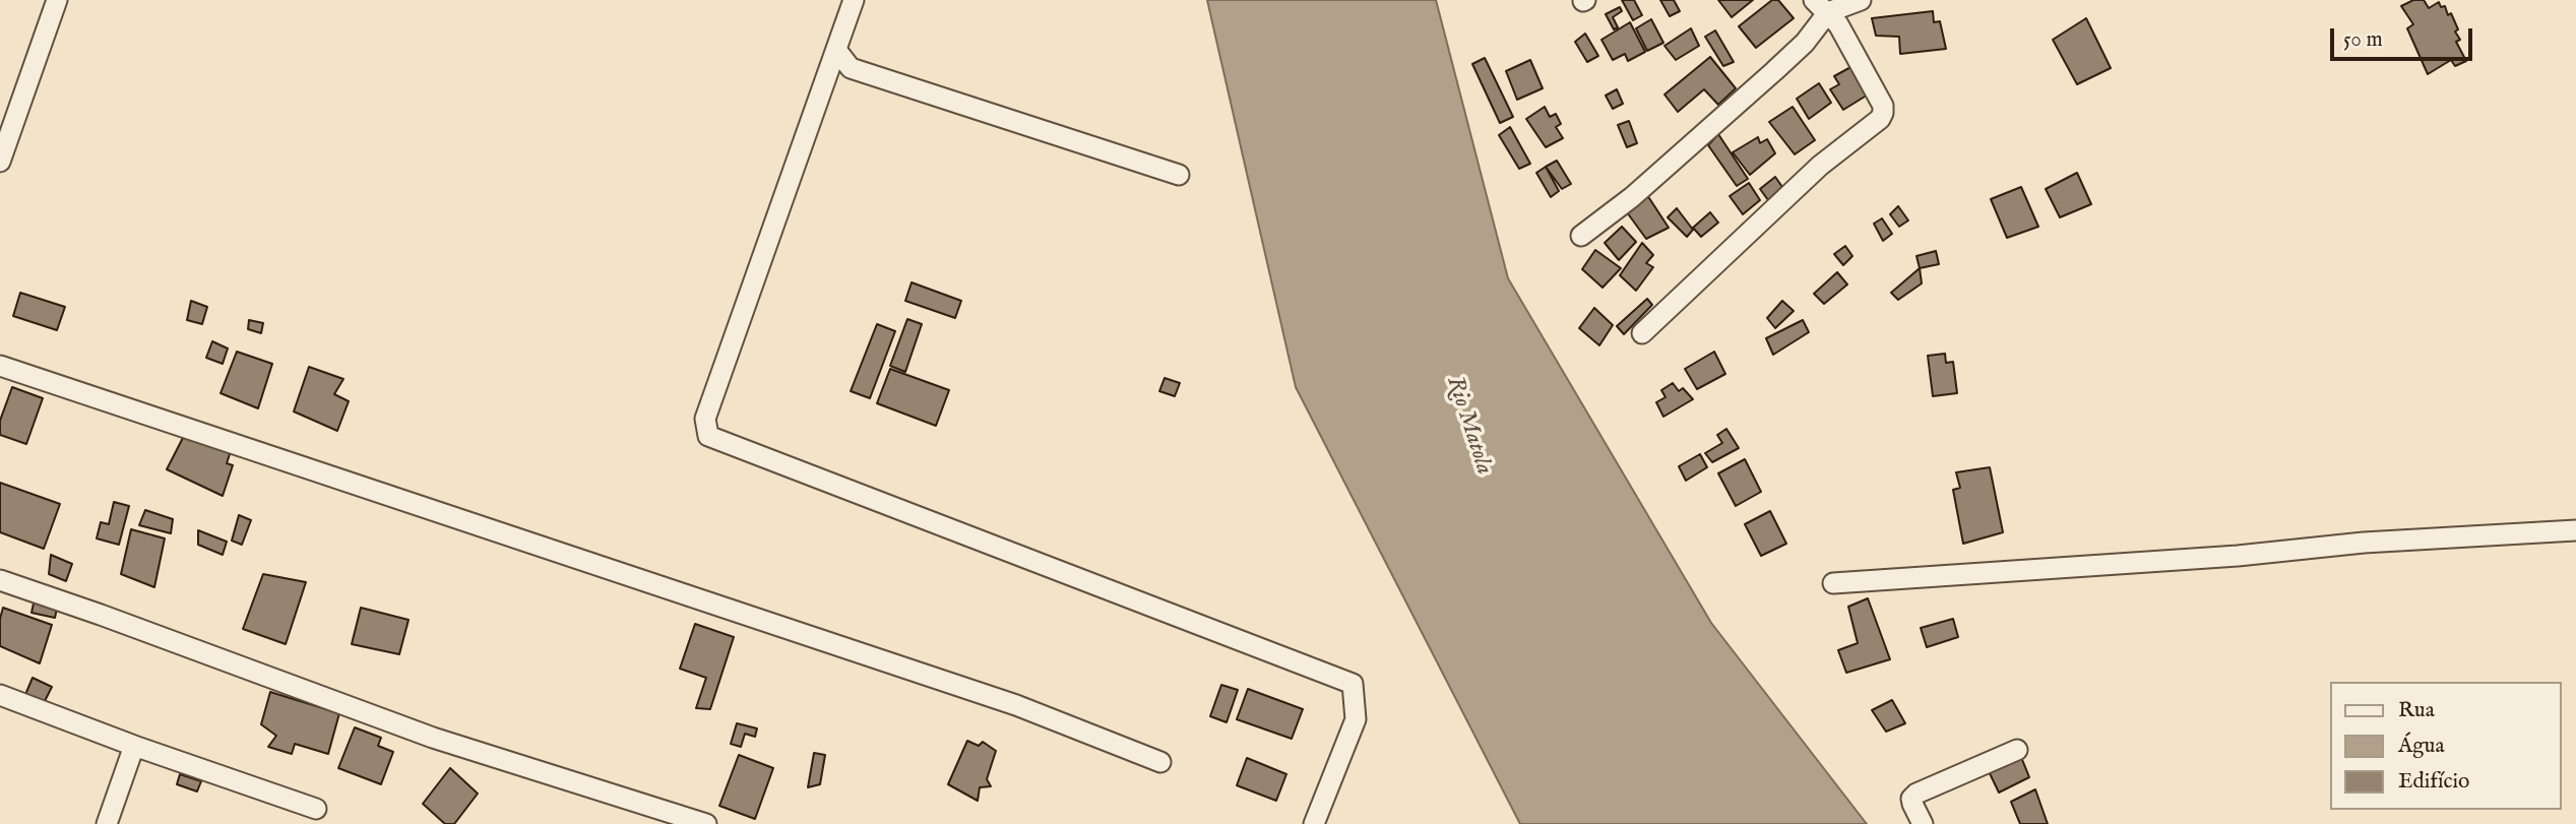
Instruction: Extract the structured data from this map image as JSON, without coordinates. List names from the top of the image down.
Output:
{
  "water": ["Rio Matola"],
  "legend": ["Rua", "Água", "Edifício"],
  "scale_bar": "50 m"
}
